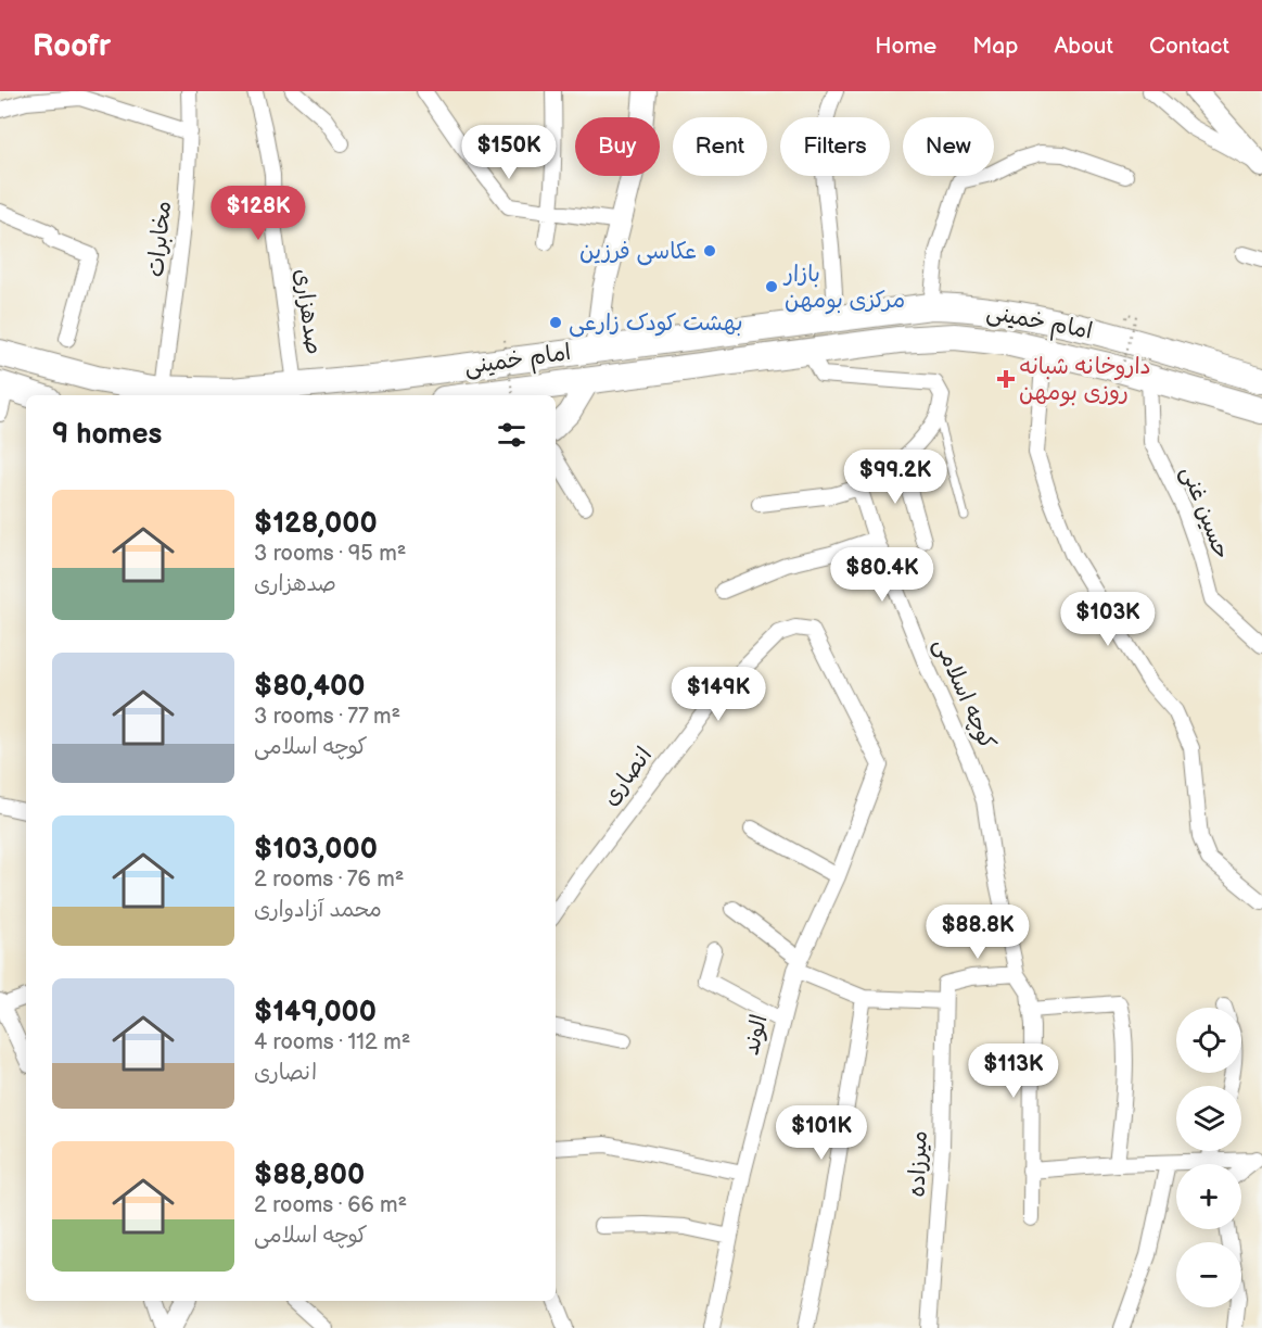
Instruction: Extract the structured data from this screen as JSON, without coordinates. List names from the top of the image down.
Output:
{
  "streets": {
    "highway": ["امام خمینی"],
    "street": [
      "مخابرات",
      "صدهزاری",
      "حسین غنی",
      "کوچه اسلامی",
      "انصاری",
      "الوند",
      "میرزاده"
    ]
  },
  "crossings": [
    ["مخابرات", "امام خمینی"],
    ["صدهزاری", "امام خمینی"],
    ["امام خمینی", "حسین غنی"],
    ["انصاری", "الوند"]
  ],
  "places": {
    "other": ["عکاسی فرزین", "بازار مرکزی بومهن", "بهشت کودک زارعی"],
    "health": ["داروخانه شبانه روزی بومهن"]
  },
  "page": {
    "header": "Roofr",
    "nav": [
      "Home",
      "Map",
      "About",
      "Contact"
    ],
    "chip": [
      "Buy",
      "Rent",
      "Filters",
      "New"
    ],
    "price": [
      "$150K",
      "$128K",
      "$99.2K",
      "$80.4K",
      "$103K",
      "$149K",
      "$88.8K",
      "$113K",
      "$101K"
    ],
    "heading": "9 homes",
    "list": [
      {
        "name": "$128,000",
        "note": "3 rooms · 95 m² · صدهزاری"
      },
      {
        "name": "$80,400",
        "note": "3 rooms · 77 m² · کوچه اسلامی"
      },
      {
        "name": "$103,000",
        "note": "2 rooms · 76 m² · محمد آزادواری"
      },
      {
        "name": "$149,000",
        "note": "4 rooms · 112 m² · انصاری"
      },
      {
        "name": "$88,800",
        "note": "2 rooms · 66 m² · کوچه اسلامی"
      }
    ],
    "map_buttons": ["+", "−"]
  }
}
